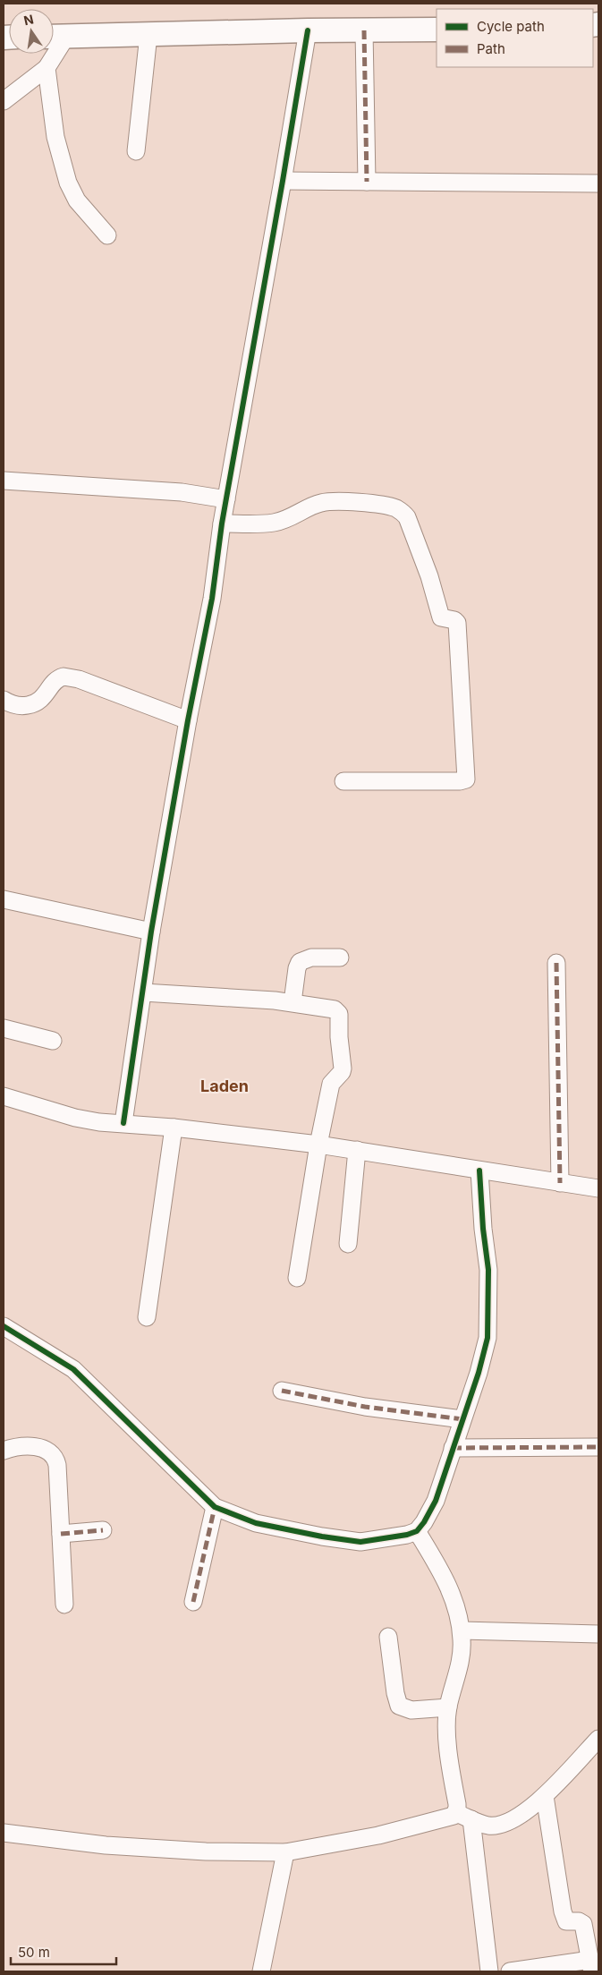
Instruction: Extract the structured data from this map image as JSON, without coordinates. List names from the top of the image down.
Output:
{
  "districts": ["Laden"],
  "legend": ["Cycle path", "Path"],
  "scale_bar": "50 m",
  "north": "top"
}
